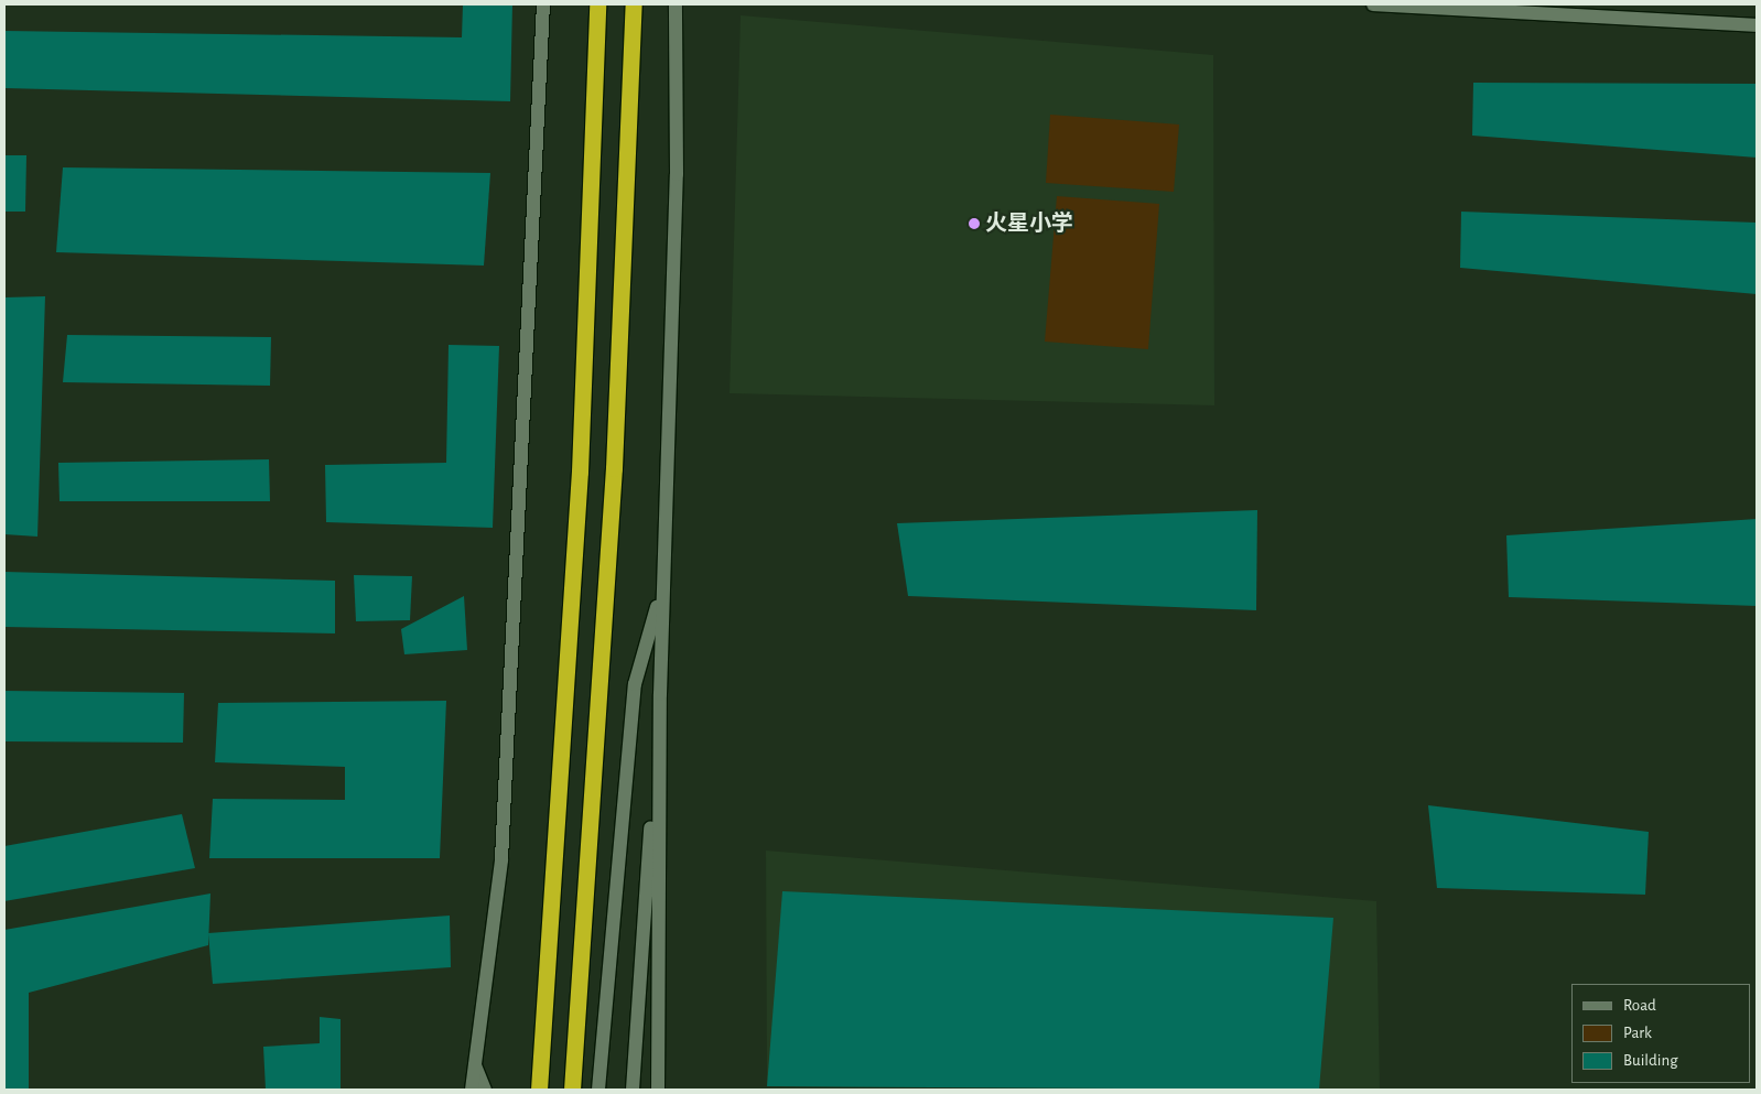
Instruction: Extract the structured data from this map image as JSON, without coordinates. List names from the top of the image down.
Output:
{
  "places": ["火星小学"],
  "legend": ["Road", "Park", "Building"]
}
